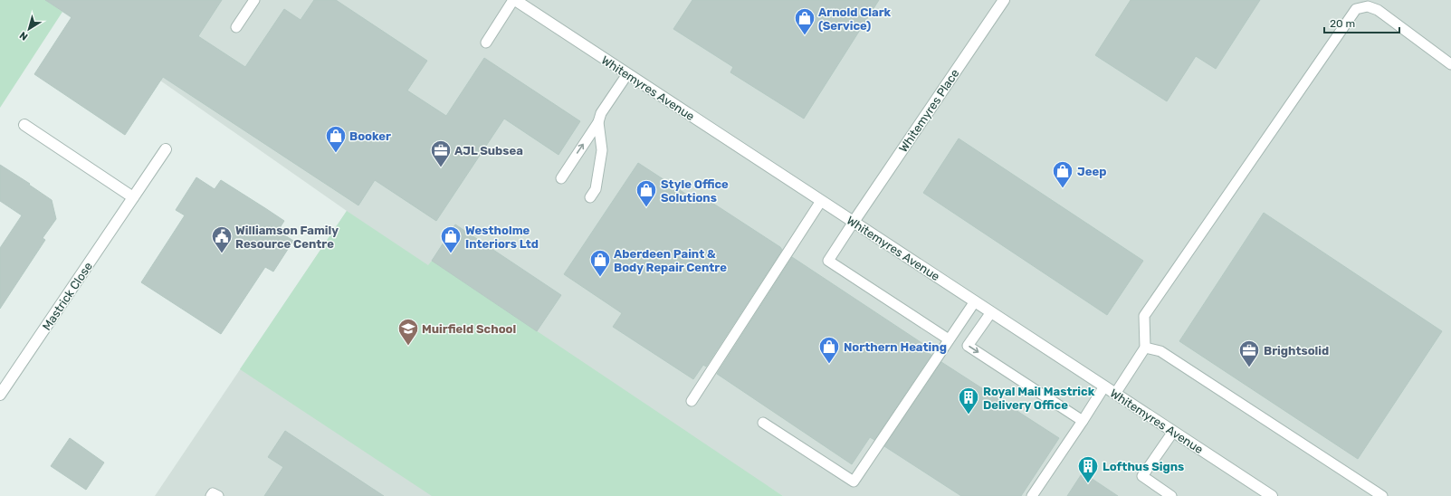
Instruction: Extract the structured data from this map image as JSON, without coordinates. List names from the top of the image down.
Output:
{
  "streets": {
    "street": ["Whitemyres Avenue", "Whitemyres Place", "Mastrick Close"]
  },
  "crossings": [
    ["Whitemyres Avenue", "Whitemyres Place"]
  ],
  "places": {
    "shop": [
      "Arnold Clark (Service)",
      "Booker",
      "Jeep",
      "Style Office Solutions",
      "Westholme Interiors Ltd",
      "Aberdeen Paint & Body Repair Centre",
      "Northern Heating"
    ],
    "office": ["AJL Subsea", "Brightsolid"],
    "public building": ["Williamson Family Resource Centre"],
    "school or university": ["Muirfield School"],
    "building": ["Royal Mail Mastrick Delivery Office", "Lofthus Signs"]
  },
  "scale_bar": "20 m",
  "north": "bottom left"
}
